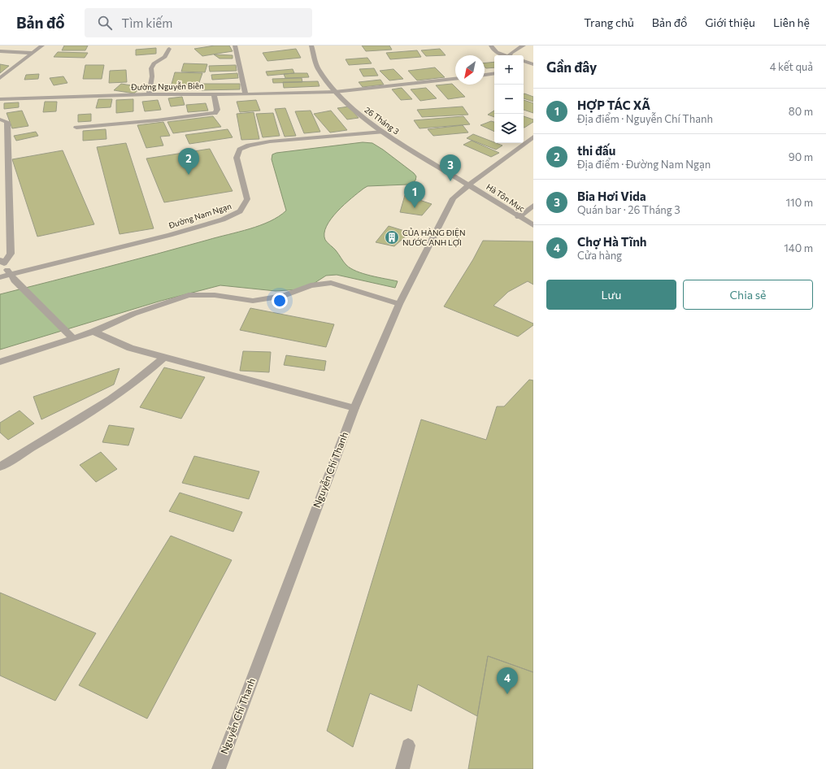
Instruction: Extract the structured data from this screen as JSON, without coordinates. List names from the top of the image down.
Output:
{
  "streets": {
    "street": [
      "Đường Nguyễn Biên",
      "26 Tháng 3",
      "Hà Tôn Mục",
      "Đường Nam Ngạn",
      "Nguyễn Chí Thanh"
    ]
  },
  "crossings": [
    ["Đường Nguyễn Biên", "26 Tháng 3"],
    ["26 Tháng 3", "Hà Tôn Mục"],
    ["26 Tháng 3", "Đường Nam Ngạn"],
    ["26 Tháng 3", "Nguyễn Chí Thanh"],
    ["Hà Tôn Mục", "Nguyễn Chí Thanh"]
  ],
  "places": {
    "building": ["CỦA HÀNG ĐIỆN NƯỚC ANH LỢI"]
  },
  "north": "bottom left",
  "page": {
    "header": "Bản đồ",
    "search": "Tìm kiếm",
    "nav": [
      "Trang chủ",
      "Bản đồ",
      "Giới thiệu",
      "Liên hệ"
    ],
    "heading": ["Gần đây", "4 kết quả"],
    "map_buttons": ["+", "−"],
    "list": [
      {
        "mark": "1",
        "name": "HỢP TÁC XÃ",
        "note": "Địa điểm · Nguyễn Chí Thanh",
        "value": "80 m"
      },
      {
        "mark": "2",
        "name": "thi đấu",
        "note": "Địa điểm · Đường Nam Ngạn",
        "value": "90 m"
      },
      {
        "mark": "3",
        "name": "Bia Hơi Vida",
        "note": "Quán bar · 26 Tháng 3",
        "value": "110 m"
      },
      {
        "mark": "4",
        "name": "Chợ Hà Tĩnh",
        "note": "Cửa hàng",
        "value": "140 m"
      }
    ],
    "pins": [
      "2",
      "3",
      "1",
      "4"
    ],
    "buttons": ["Lưu", "Chia sẻ"]
  }
}
